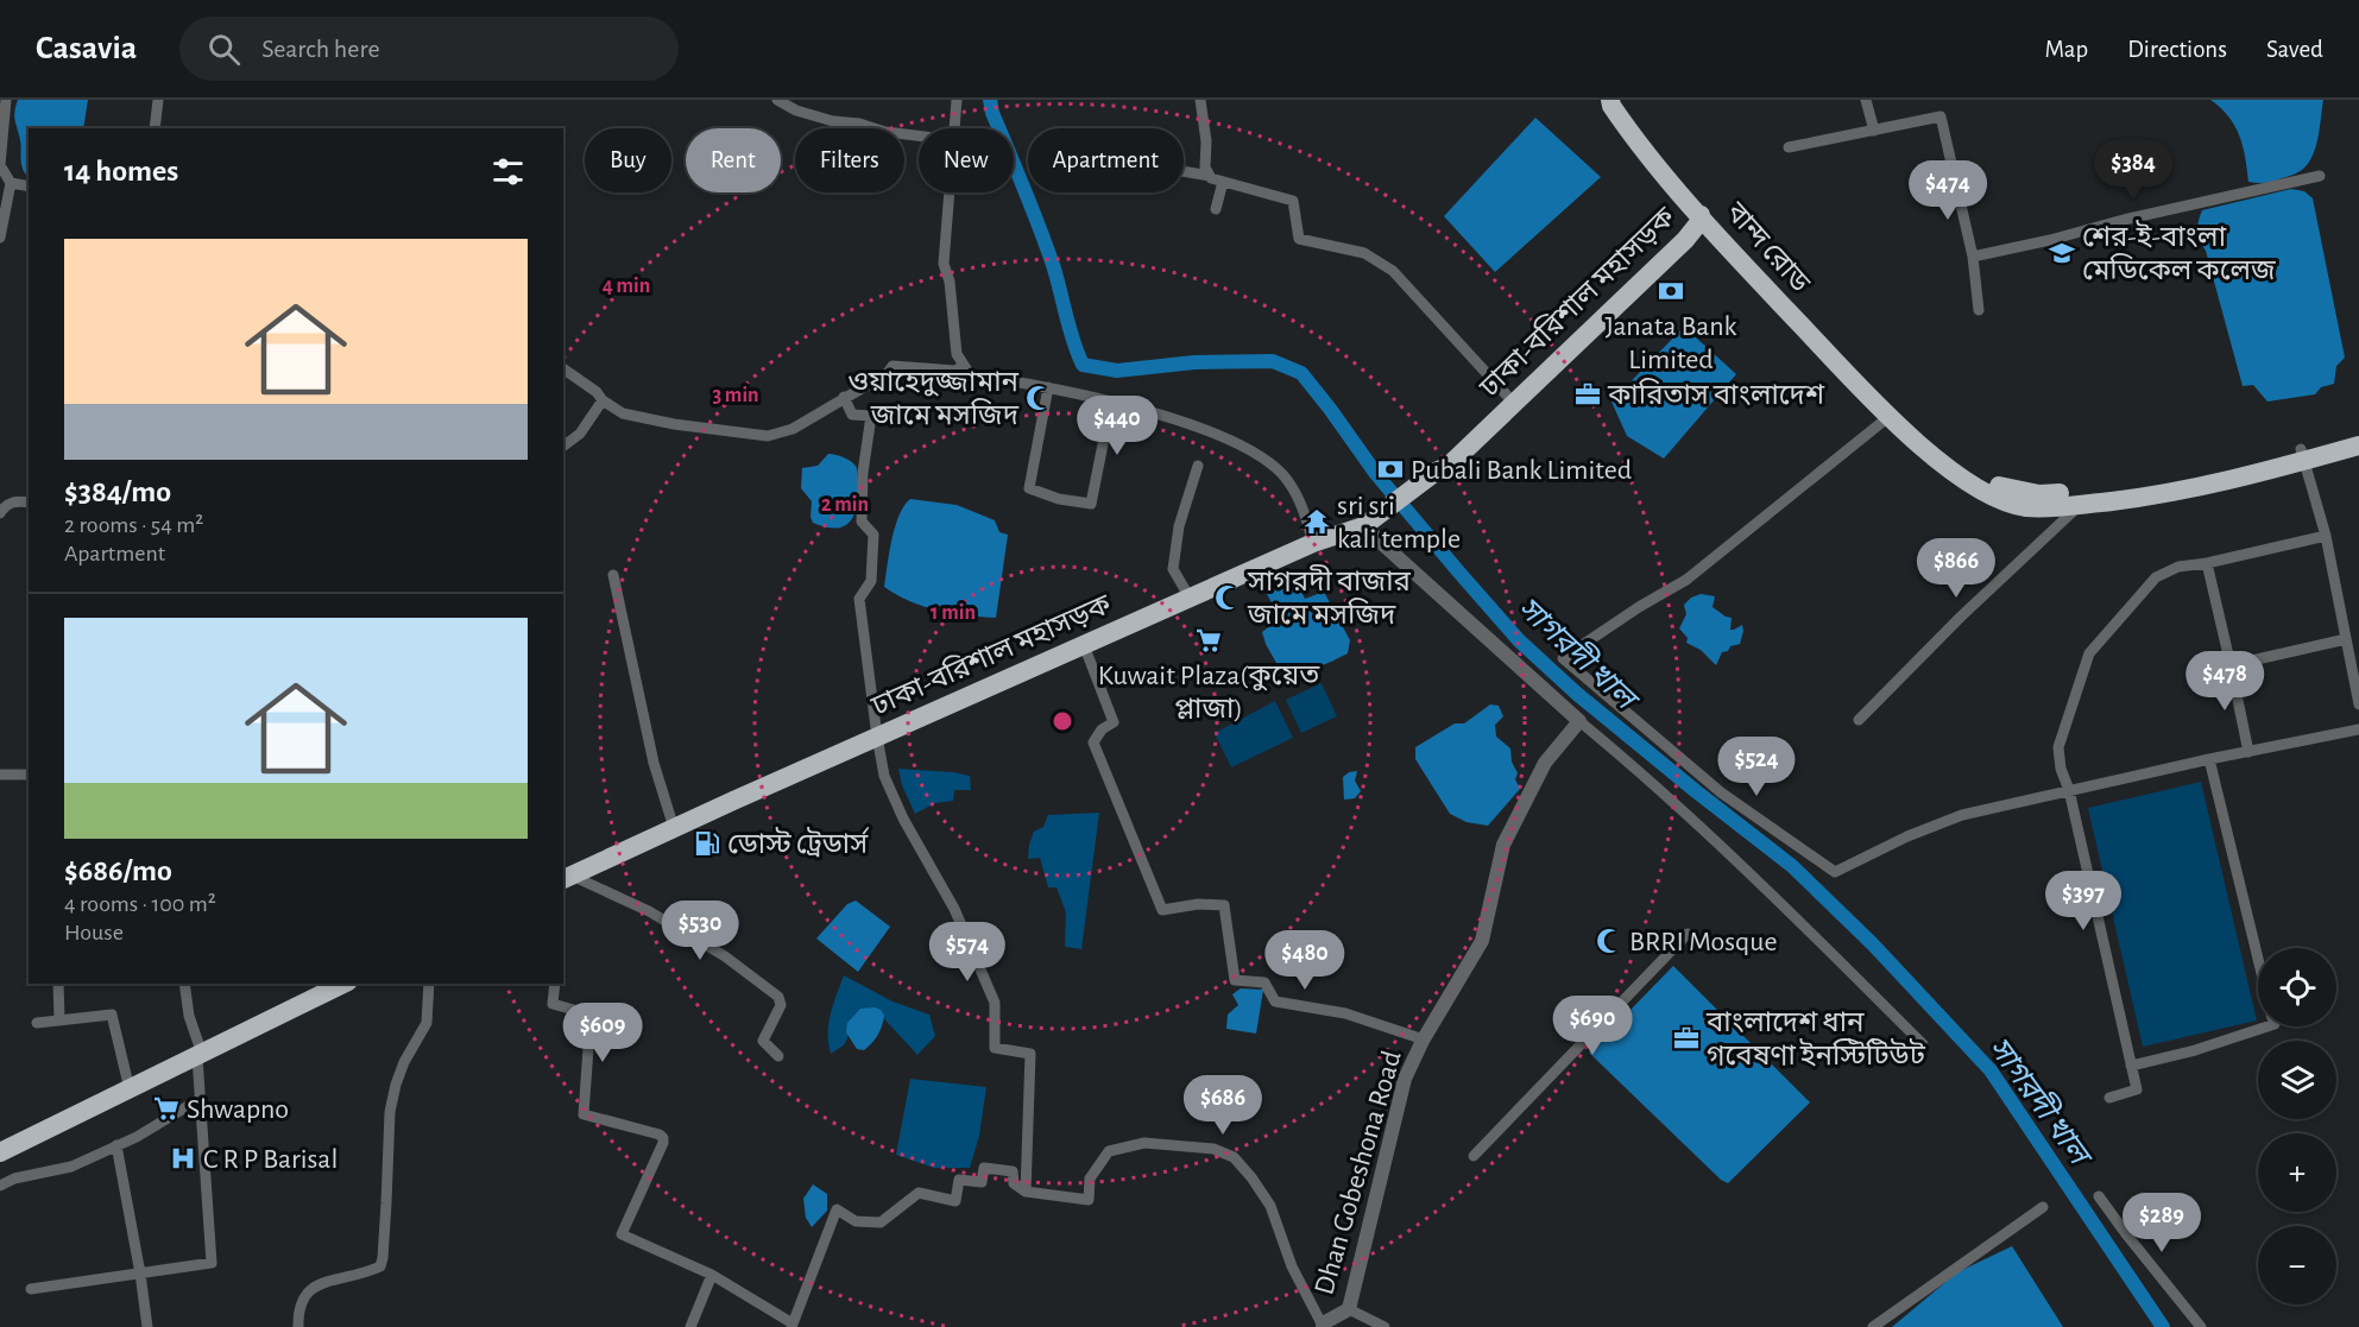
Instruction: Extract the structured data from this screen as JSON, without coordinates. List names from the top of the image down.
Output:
{
  "streets": {
    "highway": ["বান্দ রোড", "ঢাকা-বরিশাল মহাসড়ক"],
    "street": ["Dhan Gobeshona Road"]
  },
  "crossings": [
    ["বান্দ রোড", "ঢাকা-বরিশাল মহাসড়ক"]
  ],
  "water": ["সাগরদী খাল"],
  "places": {
    "school or university": ["শের-ই-বাংলা মেডিকেল কলেজ"],
    "bank": ["Janata Bank Limited", "Pubali Bank Limited"],
    "office": ["কারিতাস বাংলাদেশ", "বাংলাদেশ ধান গবেষণা ইনস্টিটিউট"],
    "mosque": ["ওয়াহেদুজ্জামান জামে মসজিদ", "সাগরদী বাজার জামে মসজিদ", "BRRI Mosque"],
    "temple": ["sri sri kali temple"],
    "supermarket": ["Kuwait Plaza(কুয়েত প্লাজা)", "Shwapno"],
    "fuel station": ["ডোস্ট ট্রেডার্স"],
    "hospital": ["C R P Barisal"]
  },
  "page": {
    "header": "Casavia",
    "search": "Search here",
    "nav": ["Map", "Directions", "Saved"],
    "chip": [
      "Buy",
      "Rent",
      "Filters",
      "New",
      "Apartment"
    ],
    "heading": "14 homes",
    "price": [
      "$384",
      "$474",
      "$440",
      "$866",
      "$478",
      "$524",
      "$397",
      "$530",
      "$574",
      "$480",
      "$690",
      "$609",
      "$686",
      "$289"
    ],
    "list": [
      {
        "name": "$384/mo",
        "note": "2 rooms · 54 m² · Apartment"
      },
      {
        "name": "$686/mo",
        "note": "4 rooms · 100 m² · House"
      }
    ],
    "map_buttons": ["+", "−"]
  },
  "rings": [
    "4 min",
    "3 min",
    "2 min",
    "1 min"
  ]
}
